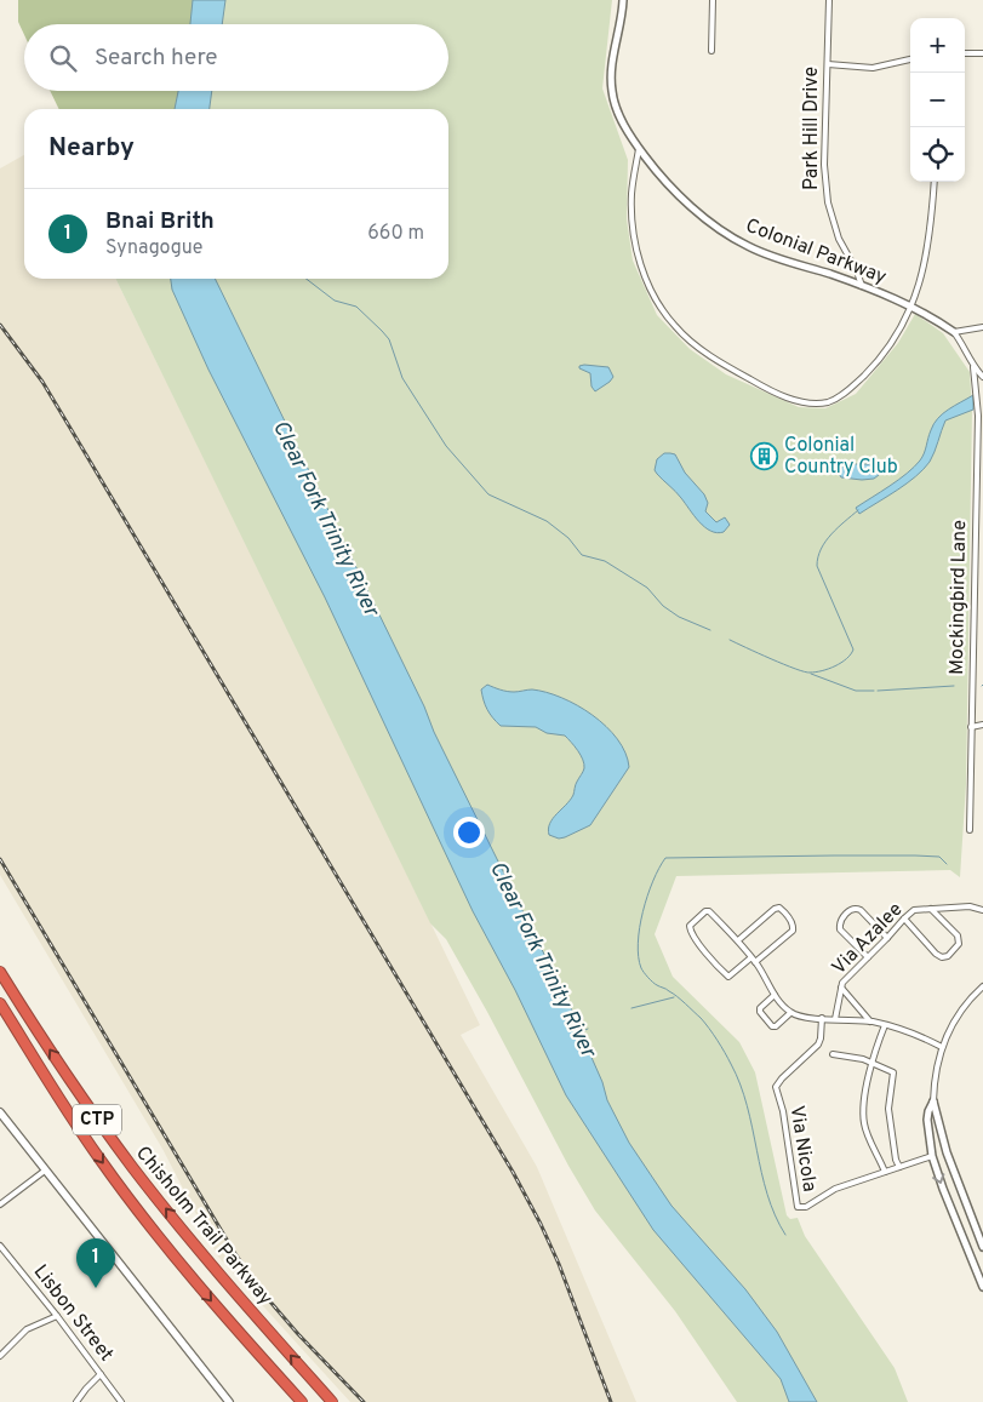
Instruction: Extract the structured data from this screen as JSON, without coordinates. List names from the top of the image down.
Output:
{
  "streets": {
    "highway": ["CTP", "Chisholm Trail Parkway"],
    "street": [
      "Park Hill Drive",
      "Colonial Parkway",
      "Mockingbird Lane",
      "Via Azalee",
      "Via Nicola",
      "Lisbon Street"
    ]
  },
  "crossings": [
    ["Park Hill Drive", "Colonial Parkway"]
  ],
  "water": ["Clear Fork Trinity River"],
  "places": {
    "building": ["Colonial Country Club"]
  },
  "page": {
    "map_buttons": ["+", "−"],
    "search": "Search here",
    "heading": "Nearby",
    "list": [
      {
        "mark": "1",
        "name": "Bnai Brith",
        "note": "Synagogue",
        "value": "660 m"
      }
    ],
    "pins": "1"
  }
}
